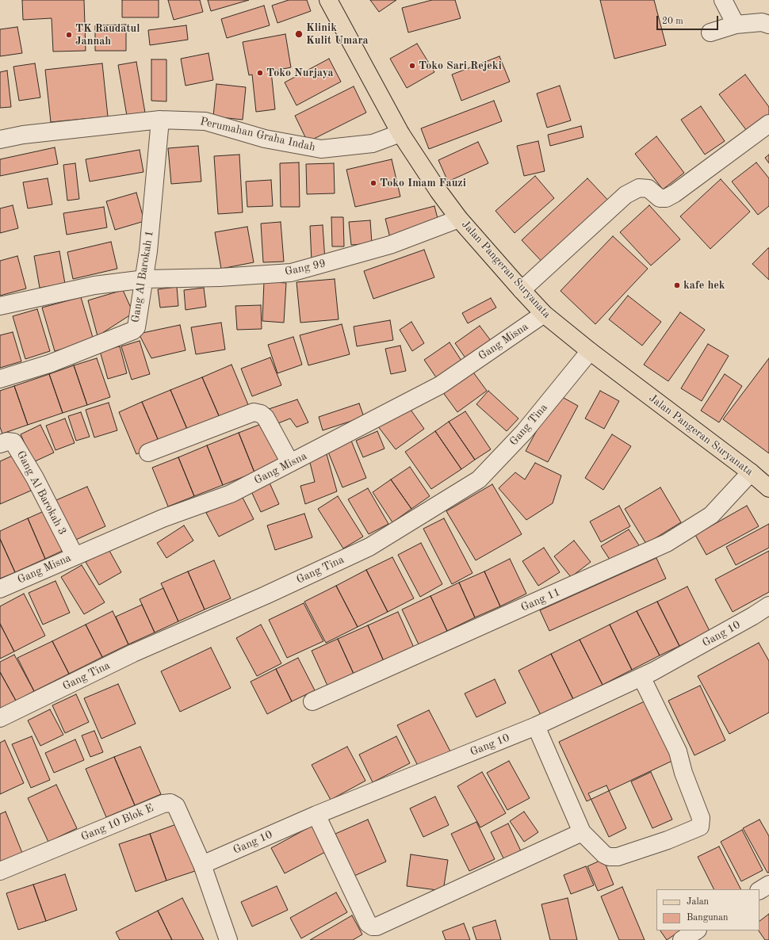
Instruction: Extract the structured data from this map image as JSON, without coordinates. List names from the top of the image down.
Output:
{
  "streets": {
    "main road": ["Jalan Pangeran Suryanata"],
    "street": [
      "Perumahan Graha Indah",
      "Gang 99",
      "Gang Al Barokah 1",
      "Gang Misna",
      "Gang Tina",
      "Gang Al Barokah 3",
      "Gang 11",
      "Gang 10",
      "Gang 10 Blok E"
    ]
  },
  "crossings": [
    ["Perumahan Graha Indah", "Jalan Pangeran Suryanata"],
    ["Perumahan Graha Indah", "Gang Al Barokah 1"],
    ["Gang 99", "Jalan Pangeran Suryanata"],
    ["Gang 99", "Gang Al Barokah 1"],
    ["Jalan Pangeran Suryanata", "Gang Misna"],
    ["Jalan Pangeran Suryanata", "Gang Tina"],
    ["Jalan Pangeran Suryanata", "Gang 11"],
    ["Gang Misna", "Gang Al Barokah 3"],
    ["Gang 10", "Gang 10 Blok E"]
  ],
  "places": [
    "Klinik Kulit Umara",
    "TK Raudatul Jannah",
    "Toko Sari Rejeki",
    "Toko Nurjaya",
    "Toko Imam Fauzi",
    "kafe hek"
  ],
  "legend": ["Jalan", "Bangunan"],
  "scale_bar": "20 m"
}
